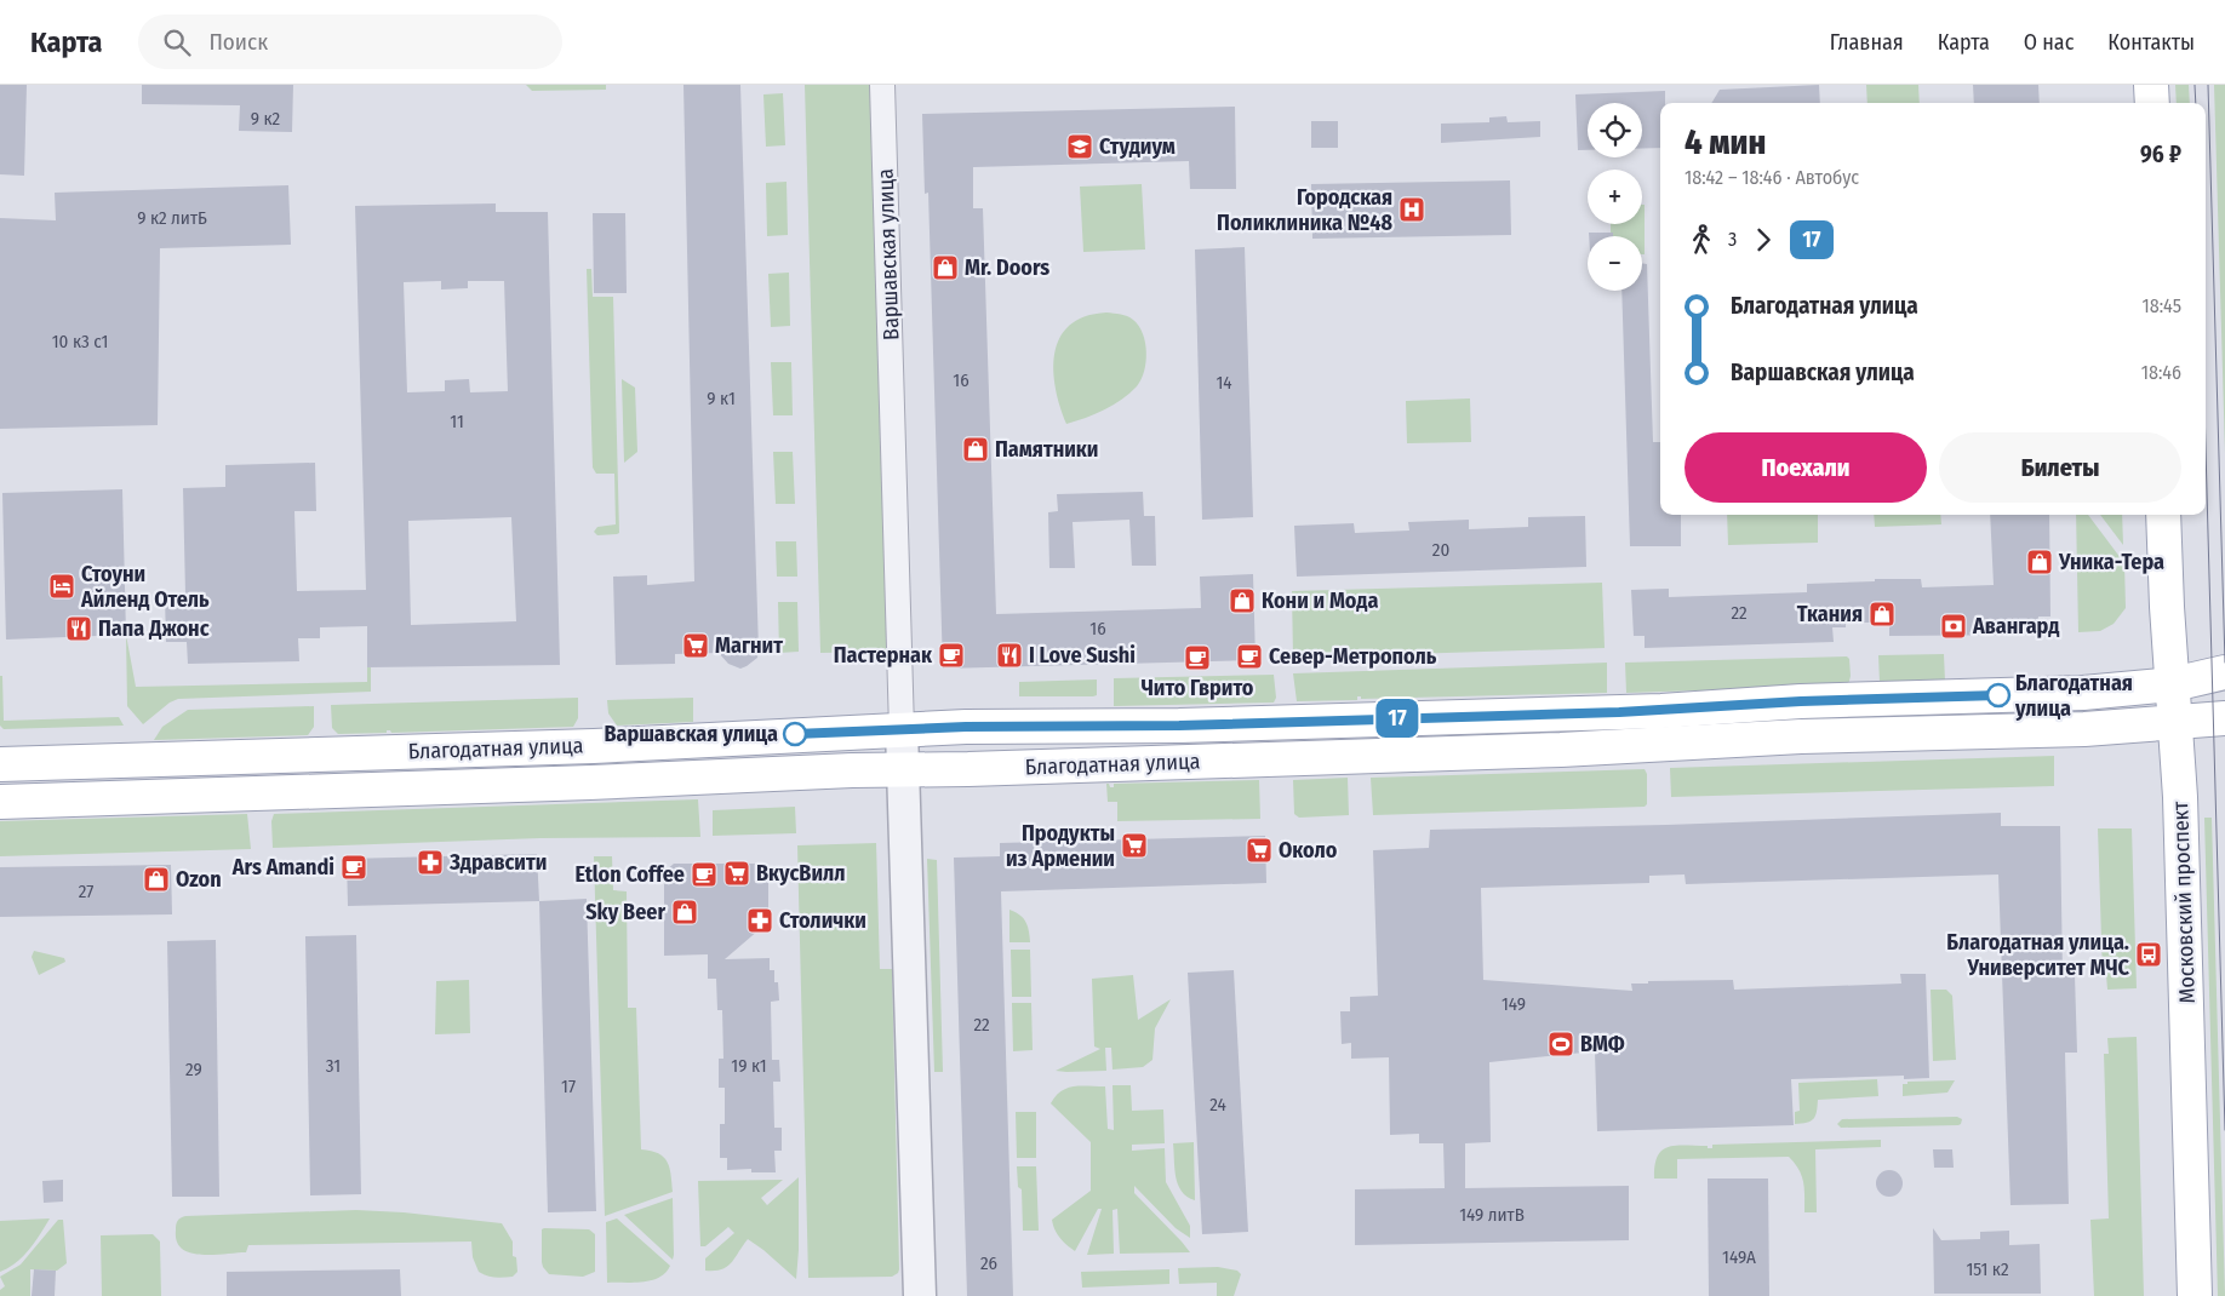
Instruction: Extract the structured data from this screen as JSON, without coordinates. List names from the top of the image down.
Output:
{
  "streets": {
    "main road": ["Благодатная улица", "Московский проспект"],
    "street": ["Варшавская улица"]
  },
  "crossings": [
    ["Варшавская улица", "Благодатная улица"],
    ["Благодатная улица", "Московский проспект"]
  ],
  "places": {
    "school or university": ["Студиум"],
    "hospital": ["Городская Поликлиника №48"],
    "shop": [
      "Mr. Doors",
      "Памятники",
      "Уника-Тера",
      "Кони и Мода",
      "Ткания",
      "Ozon",
      "Sky Beer"
    ],
    "hotel": ["Стоуни Айленд Отель"],
    "bank": ["Авангард"],
    "restaurant": ["Папа Джонс", "I Love Sushi"],
    "supermarket": [
      "Магнит",
      "Продукты из Армении",
      "Около",
      "ВкусВилл"
    ],
    "cafe": [
      "Пастернак",
      "Север-Метрополь",
      "Чито Гврито",
      "Ars Amandi",
      "Etlon Coffee"
    ],
    "other": ["Благодатная улица", "Варшавская улица"],
    "pharmacy": ["Здравсити", "Столички"],
    "bus stop": ["Благодатная улица. Университет МЧС"],
    "sports": ["ВМФ"]
  },
  "lines": ["bus line 17"],
  "house_numbers": [
    "9 к2",
    "9 к2 литБ",
    "10 к3 с1",
    "16",
    "14",
    "9 к1",
    "11",
    "20",
    "22",
    "16",
    "27",
    "149",
    "22",
    "31",
    "19 к1",
    "29",
    "17",
    "24",
    "149 литВ",
    "149А",
    "26",
    "151 к2"
  ],
  "page": {
    "header": "Карта",
    "search": "Поиск",
    "nav": [
      "Главная",
      "Карта",
      "О нас",
      "Контакты"
    ],
    "on_map": "17",
    "map_buttons": ["+", "−"],
    "heading": ["4 мин", "18:42 – 18:46 · Автобус", "96 ₽"],
    "legs": ["3", "17"],
    "list": [
      {
        "name": "Благодатная улица",
        "value": "18:45"
      },
      {
        "name": "Варшавская улица",
        "value": "18:46"
      }
    ],
    "buttons": ["Поехали", "Билеты"]
  }
}
